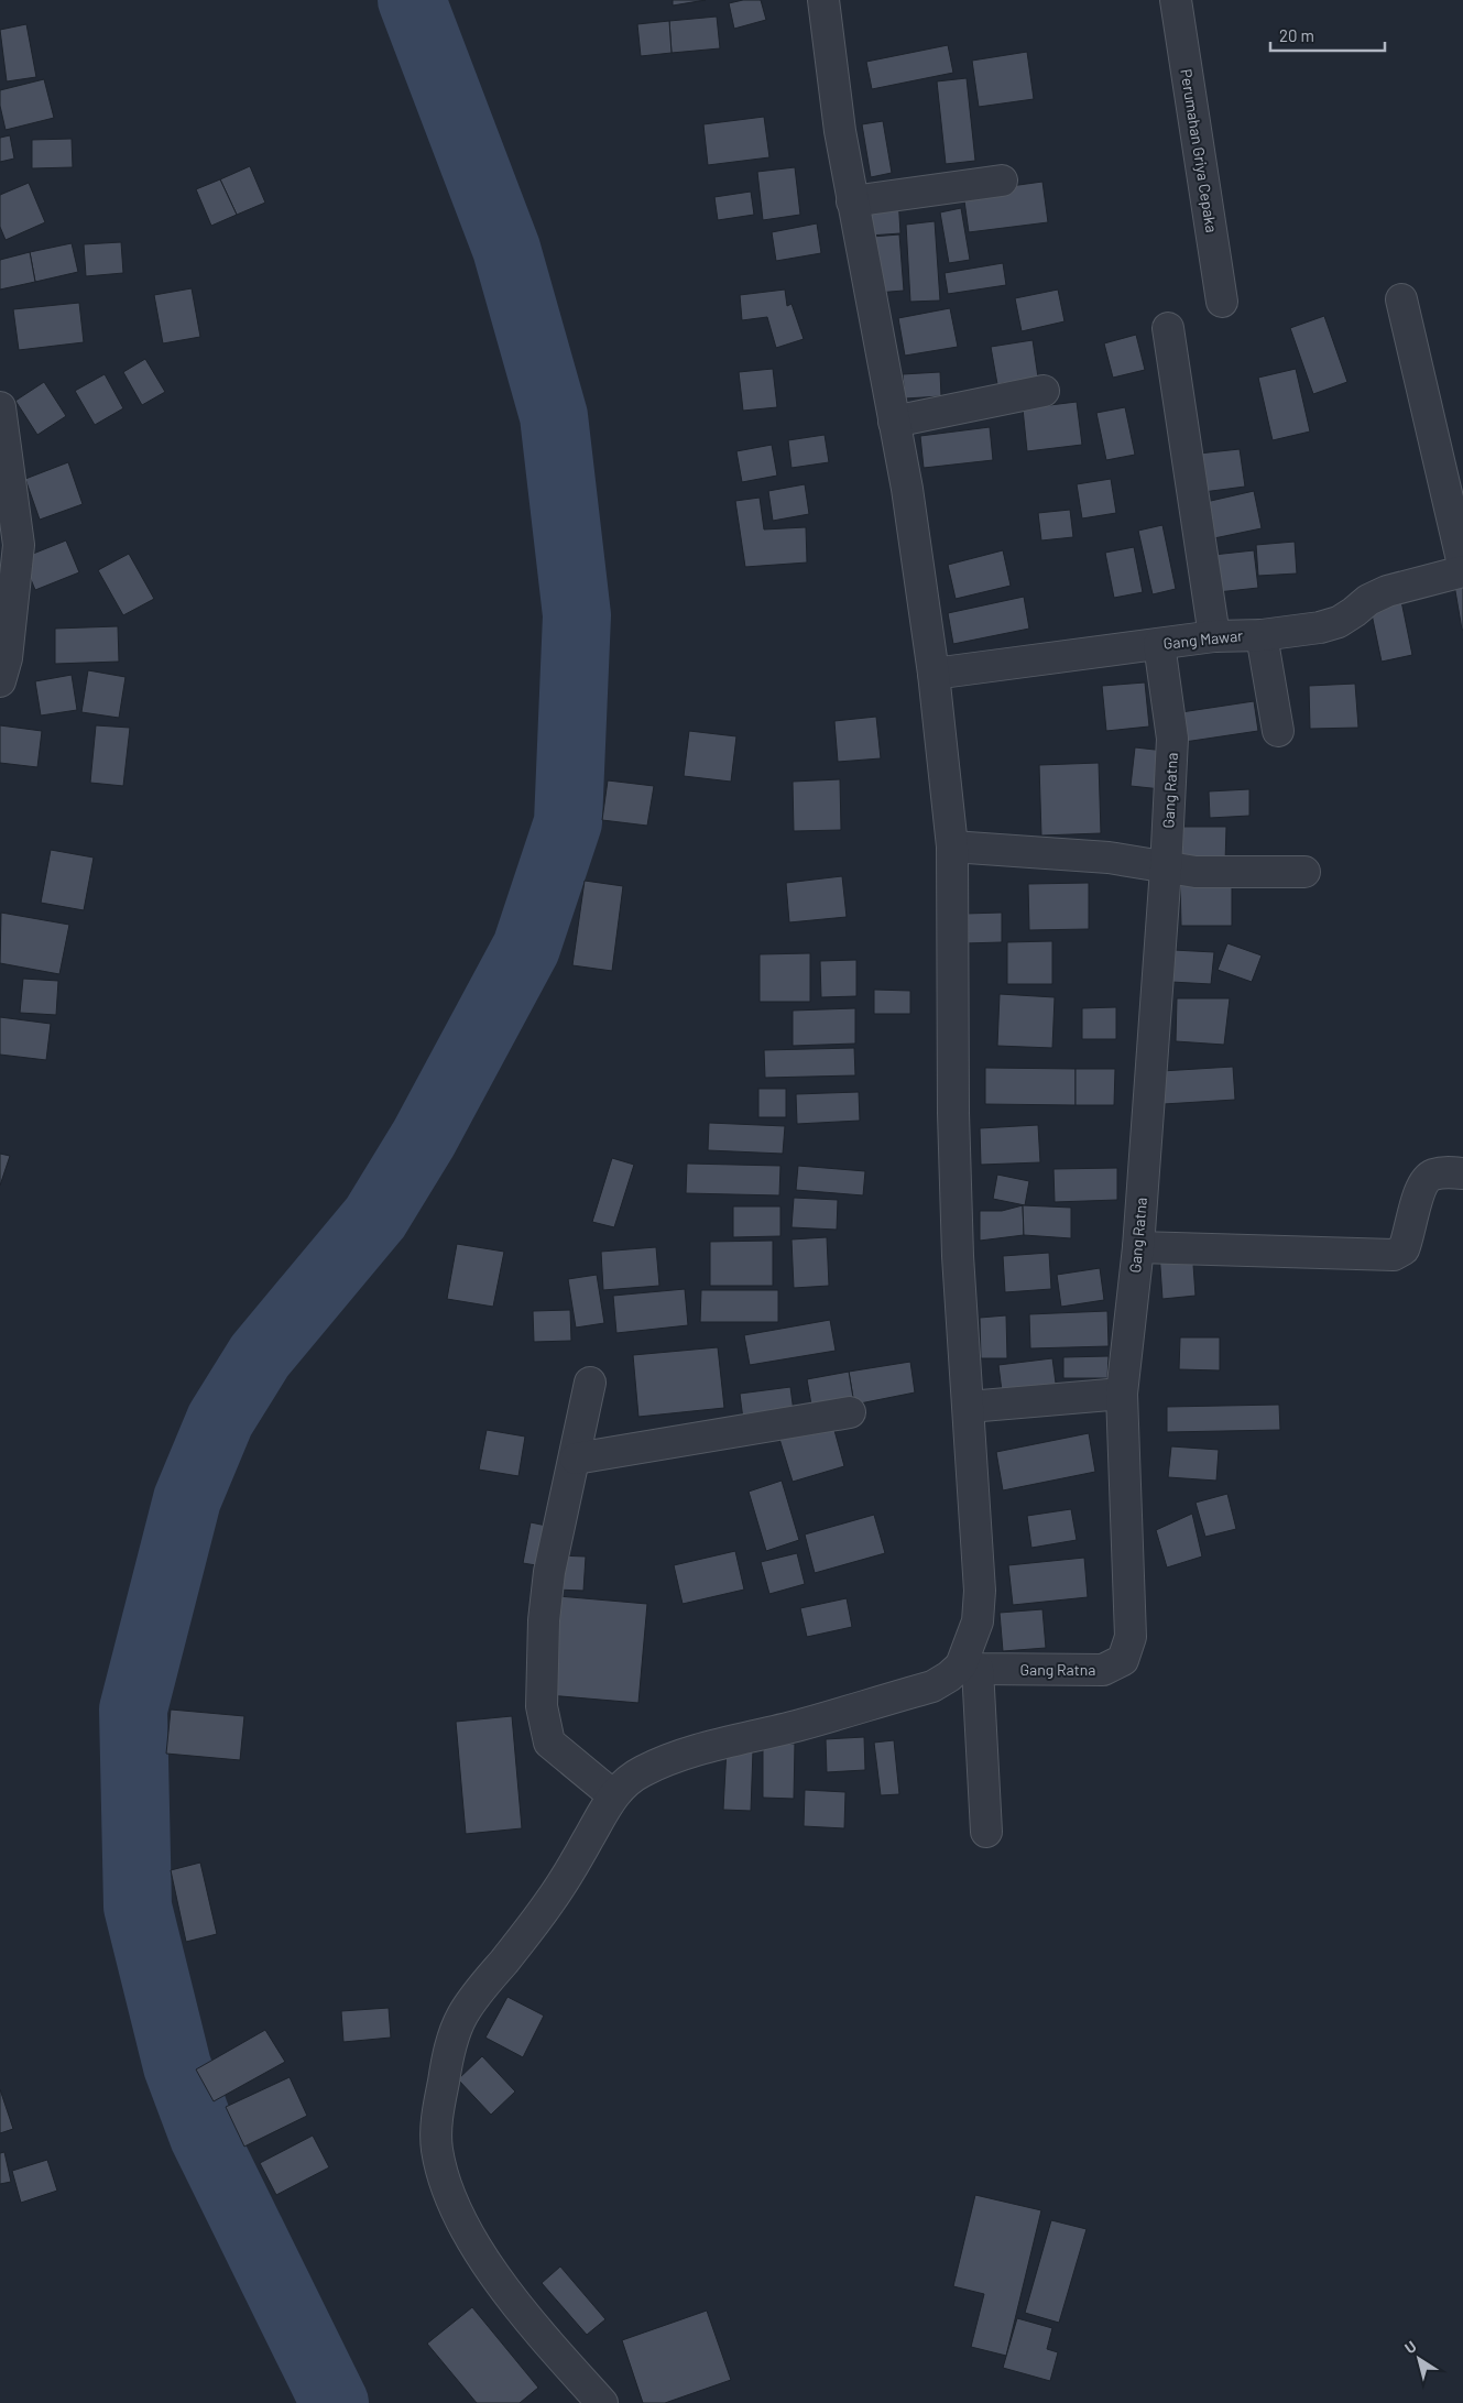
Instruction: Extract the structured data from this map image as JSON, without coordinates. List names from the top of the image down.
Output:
{
  "streets": {
    "street": ["Perumahan Griya Cepaka", "Gang Mawar", "Gang Ratna"]
  },
  "crossings": [
    ["Gang Mawar", "Gang Ratna"]
  ],
  "scale_bar": "20 m",
  "north": "top left"
}
